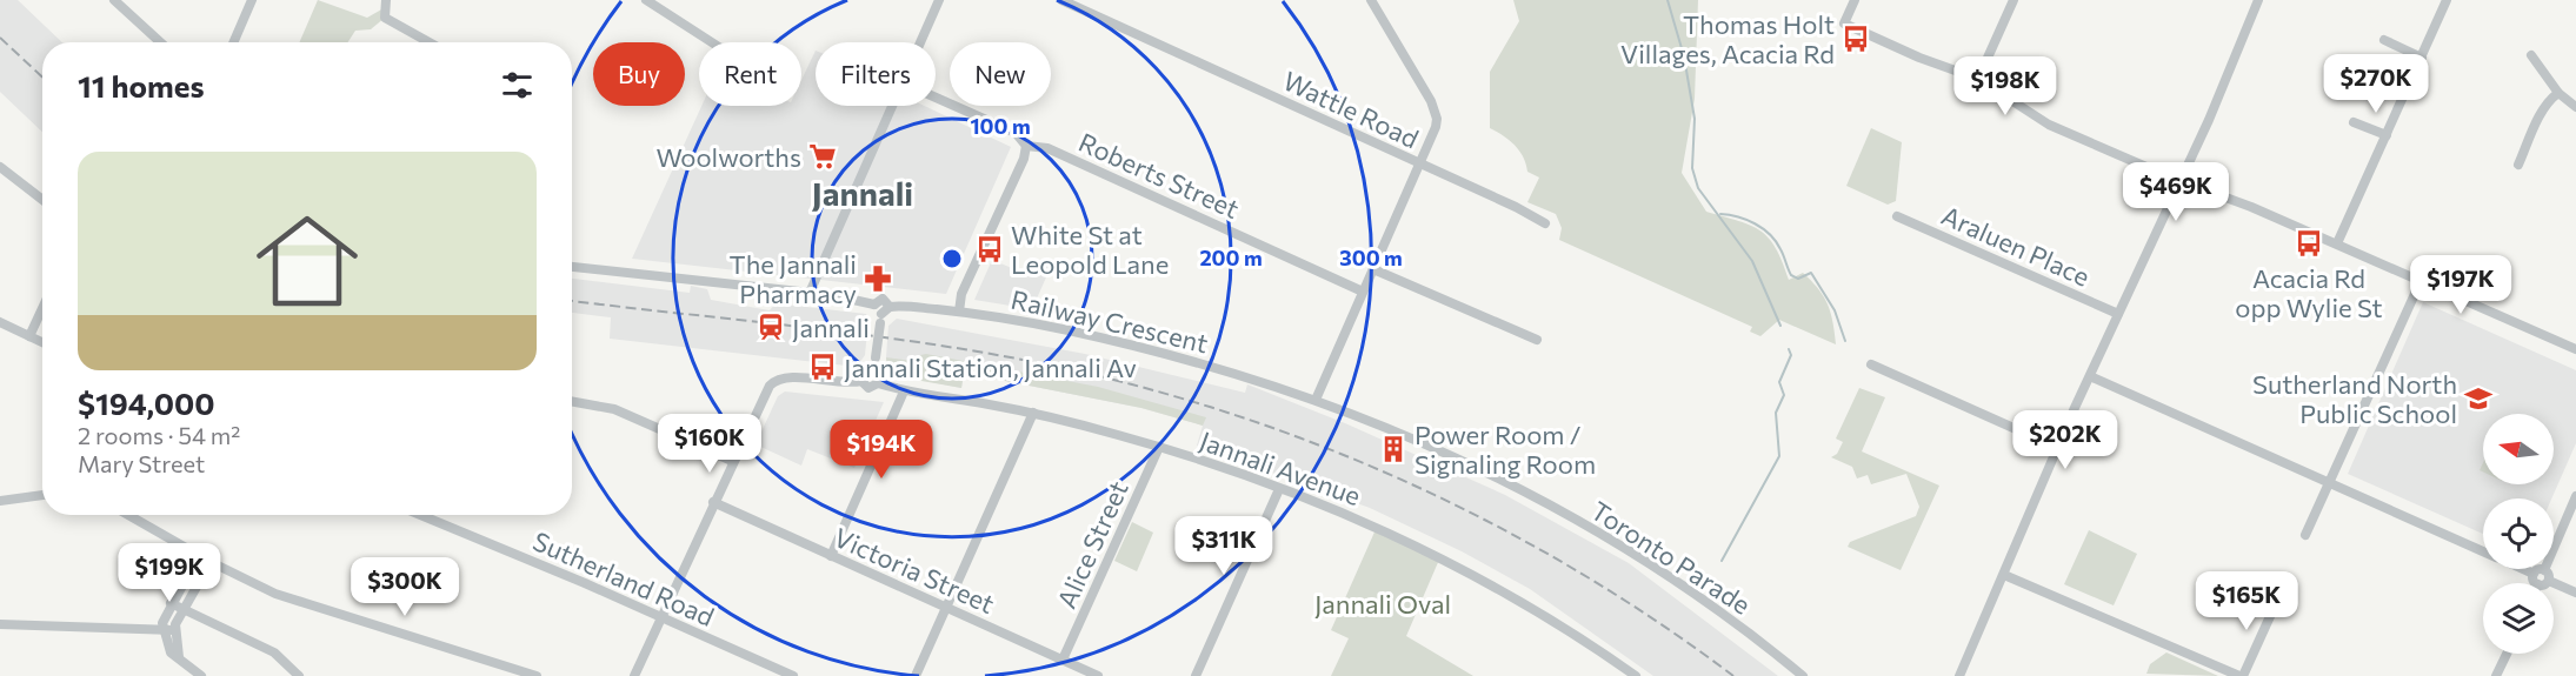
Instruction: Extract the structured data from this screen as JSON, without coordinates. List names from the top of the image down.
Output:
{
  "streets": {
    "street": [
      "Wattle Road",
      "Roberts Street",
      "Araluen Place",
      "Railway Crescent",
      "Jannali Avenue",
      "Alice Street",
      "Toronto Parade",
      "Victoria Street",
      "Sutherland Road"
    ]
  },
  "crossings": [
    ["Railway Crescent", "Toronto Parade"],
    ["Jannali Avenue", "Alice Street"],
    ["Alice Street", "Victoria Street"]
  ],
  "districts": ["Jannali"],
  "parks": ["Jannali Oval"],
  "places": {
    "bus stop": [
      "Thomas Holt Villages, Acacia Rd",
      "Acacia Rd opp Wylie St",
      "White St at Leopold Lane",
      "Jannali Station, Jannali Av"
    ],
    "supermarket": ["Woolworths"],
    "pharmacy": ["The Jannali Pharmacy"],
    "station": ["Jannali"],
    "school or university": ["Sutherland North Public School"],
    "building": ["Power Room / Signaling Room"]
  },
  "north": "left",
  "page": {
    "chip": [
      "Buy",
      "Rent",
      "Filters",
      "New"
    ],
    "heading": "11 homes",
    "price": [
      "$270K",
      "$198K",
      "$469K",
      "$197K",
      "$202K",
      "$160K",
      "$194K",
      "$311K",
      "$199K",
      "$300K",
      "$165K"
    ],
    "list": [
      {
        "name": "$194,000",
        "note": "2 rooms · 54 m² · Mary Street"
      }
    ]
  },
  "rings": ["100 m", "200 m", "300 m"]
}
